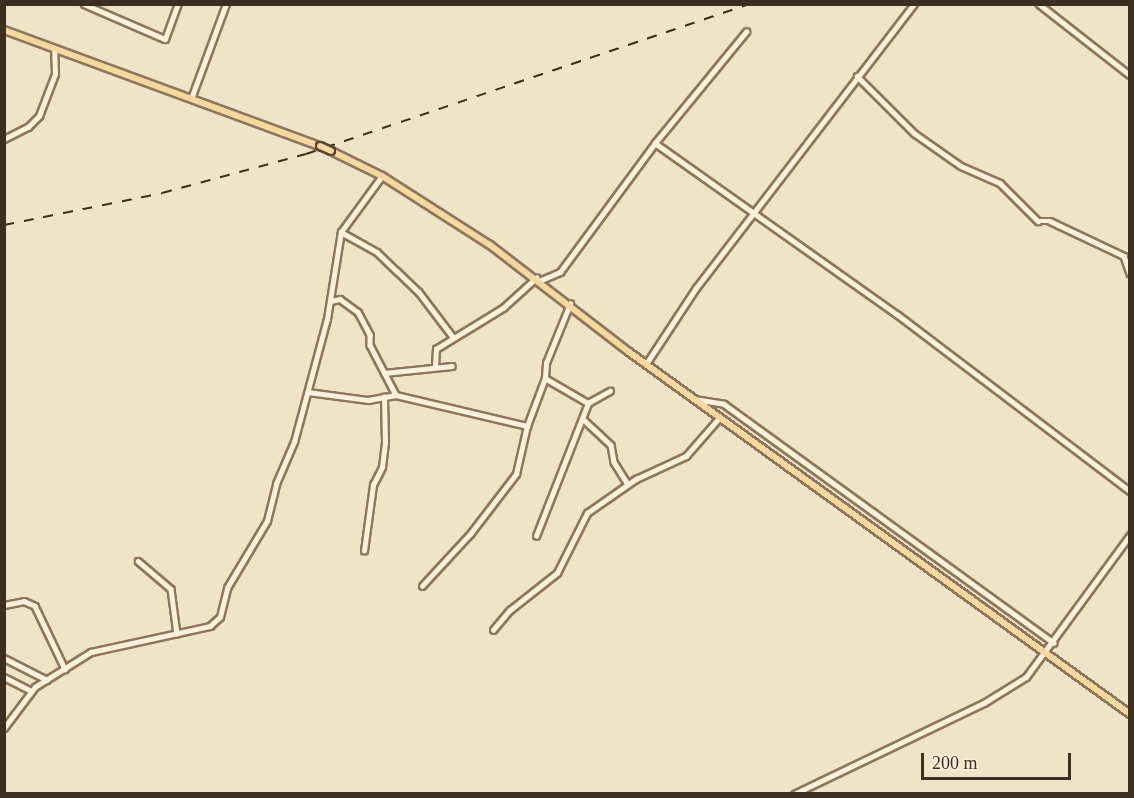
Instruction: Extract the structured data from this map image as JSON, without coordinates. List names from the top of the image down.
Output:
{
  "scale_bar": "200 m"
}
